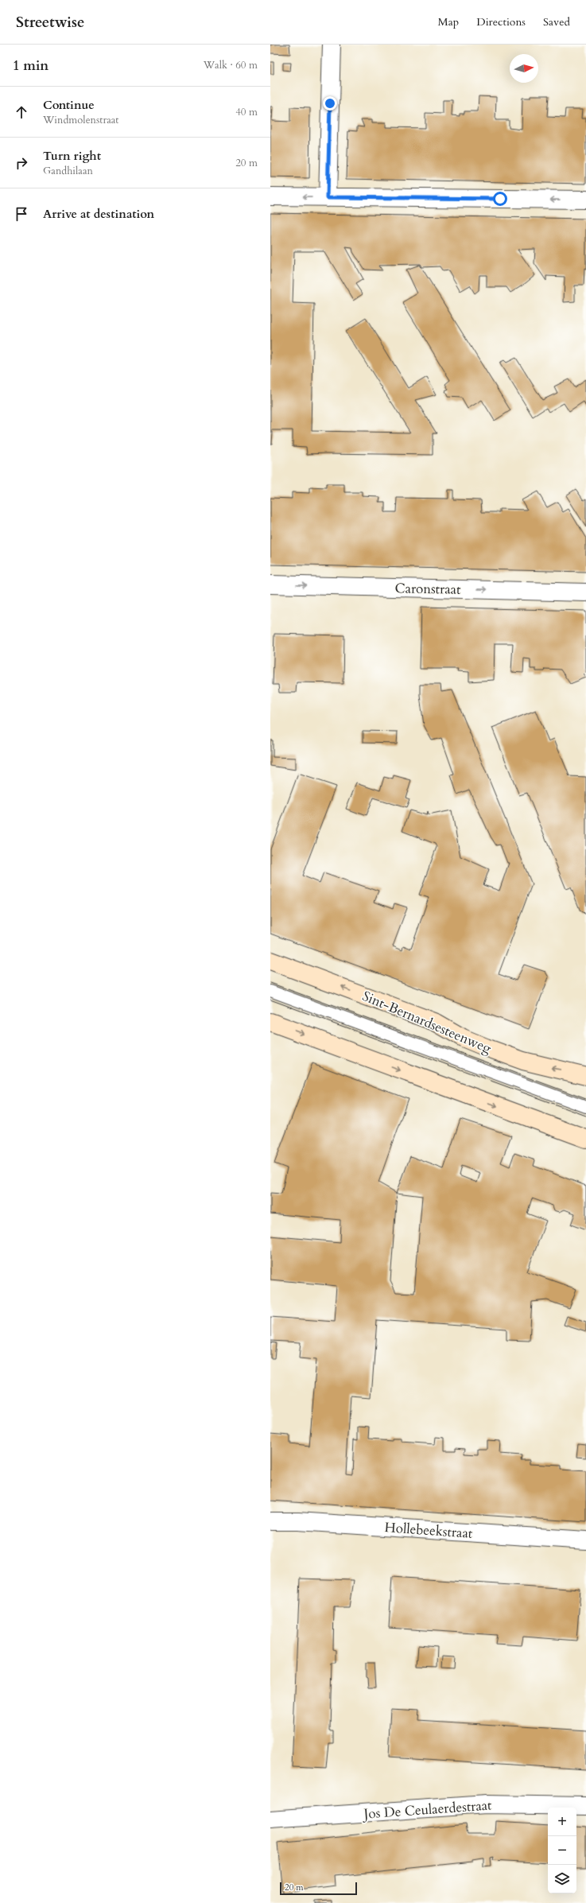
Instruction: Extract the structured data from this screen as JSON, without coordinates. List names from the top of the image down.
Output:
{
  "streets": {
    "main road": ["Sint-Bernardsesteenweg"],
    "street": ["Caronstraat", "Hollebeekstraat", "Jos De Ceulaerdestraat"]
  },
  "one_way": ["Caronstraat"],
  "scale_bar": "20 m",
  "north": "right",
  "page": {
    "header": "Streetwise",
    "nav": ["Map", "Directions", "Saved"],
    "heading": ["1 min", "Walk · 60 m"],
    "list": [
      ["Continue", "Windmolenstraat", "40 m"],
      ["Turn right", "Gandhilaan", "20 m"],
      "Arrive at destination"
    ],
    "map_buttons": ["+", "−"],
    "scale": "20 m"
  }
}
